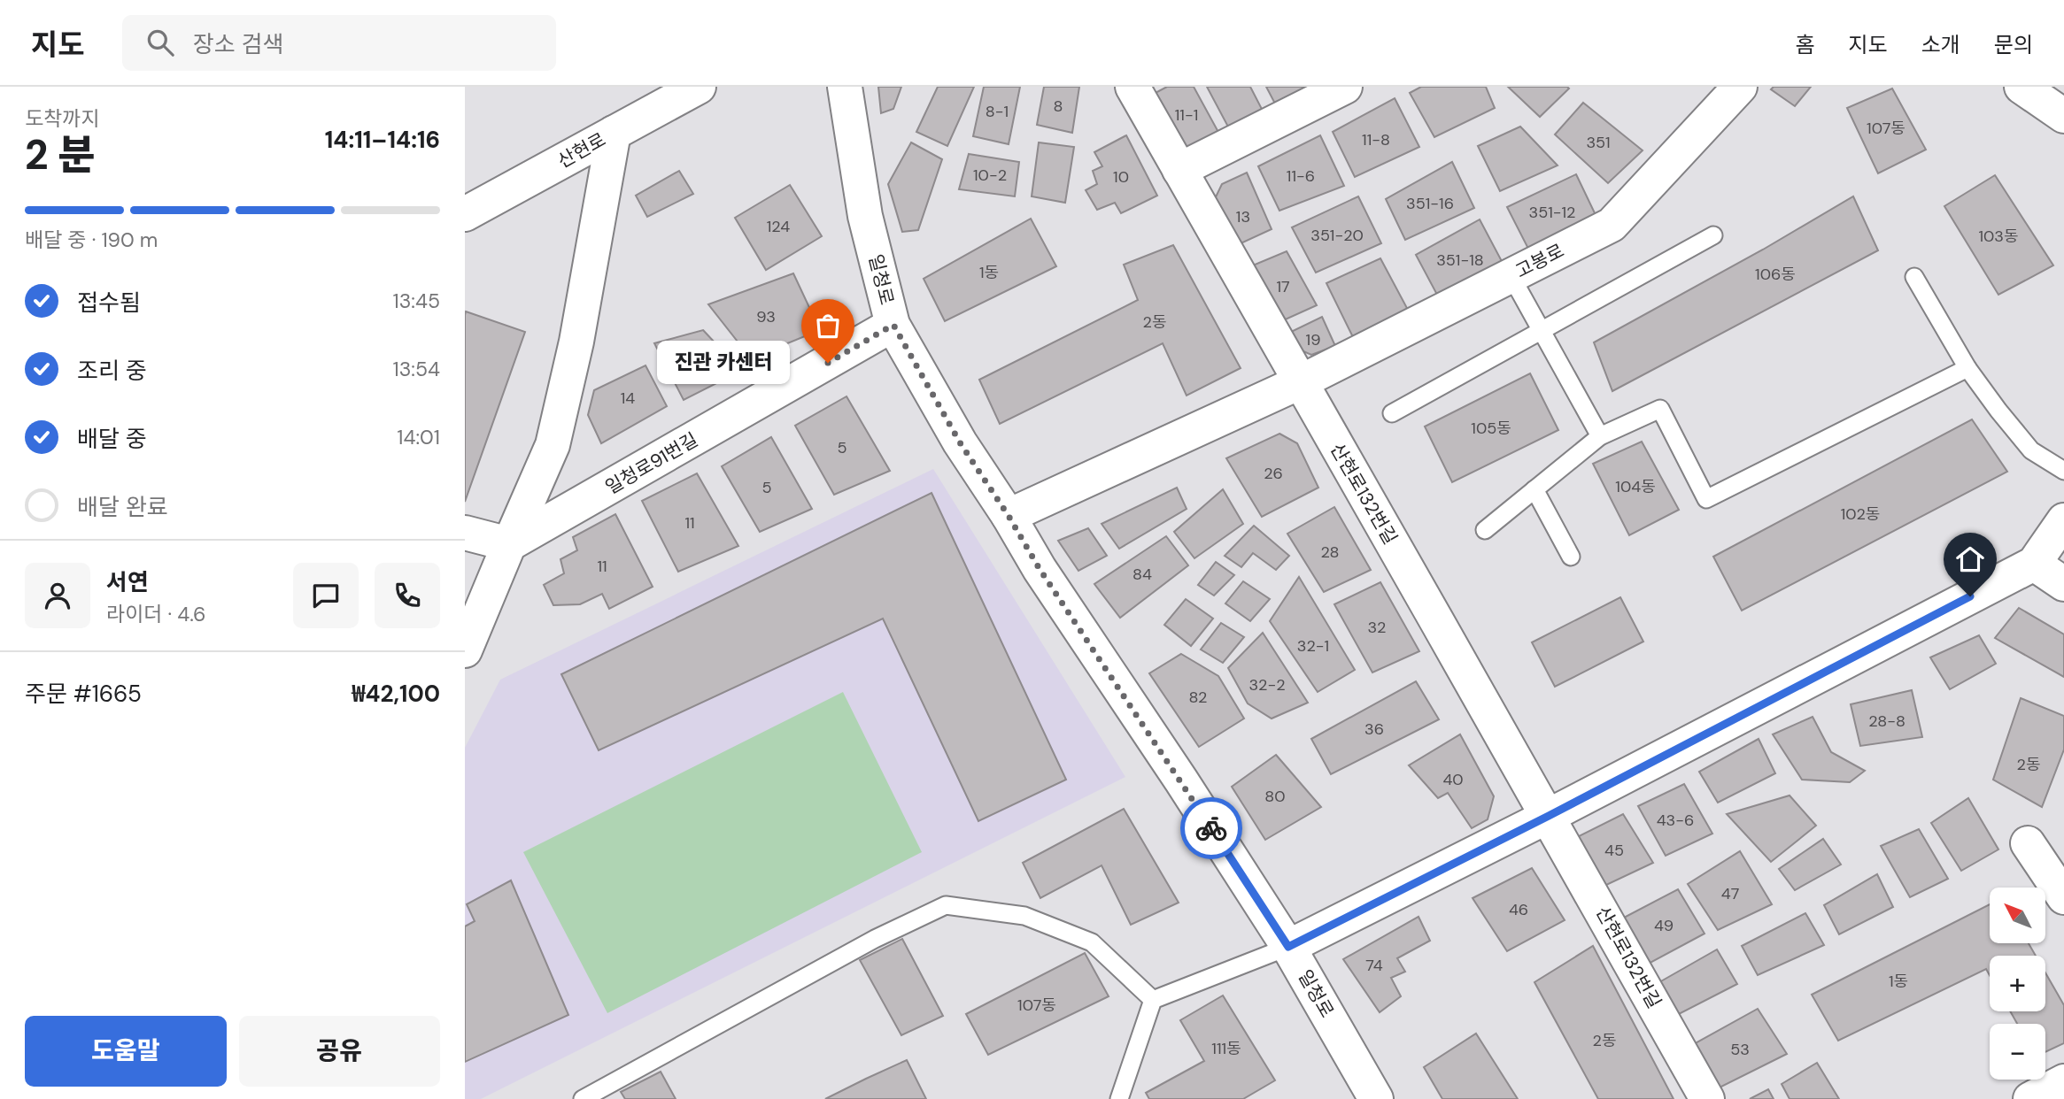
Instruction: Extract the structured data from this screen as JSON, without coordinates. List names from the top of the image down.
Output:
{
  "streets": {
    "street": [
      "산현로",
      "고봉로",
      "일청로",
      "일청로91번길",
      "산현로132번길"
    ]
  },
  "crossings": [
    ["고봉로", "산현로132번길"],
    ["일청로", "일청로91번길"]
  ],
  "places": ["진관 카센터"],
  "house_numbers": [
    "8",
    "8-1",
    "11-1",
    "107동",
    "11-8",
    "351",
    "10-2",
    "11-6",
    "10",
    "351-16",
    "351-12",
    "13",
    "124",
    "351-20",
    "103동",
    "351-18",
    "1동",
    "106동",
    "17",
    "93",
    "2동",
    "19",
    "14",
    "105동",
    "5",
    "26",
    "104동",
    "5",
    "102동",
    "11",
    "28",
    "11",
    "84",
    "32",
    "32-1",
    "32-2",
    "82",
    "28-8",
    "36",
    "2동",
    "40",
    "80",
    "43-6",
    "45",
    "47",
    "46",
    "49",
    "74",
    "1동",
    "107동",
    "2동",
    "111동",
    "53"
  ],
  "north": "top left",
  "page": {
    "header": "지도",
    "search": "장소 검색",
    "nav": [
      "홈",
      "지도",
      "소개",
      "문의"
    ],
    "heading": ["2 분", "도착까지", "14:11–14:16"],
    "panel": [
      "서연",
      "라이더 · 4.6",
      "주문 #1665",
      "₩42,100"
    ],
    "bar": "배달 중 · 190 m",
    "list": [
      ["접수됨", "13:45"],
      ["조리 중", "13:54"],
      ["배달 중", "14:01"],
      "배달 완료"
    ],
    "bubble": "진관 카센터",
    "map_buttons": ["+", "−"],
    "buttons": ["도움말", "공유"]
  }
}
